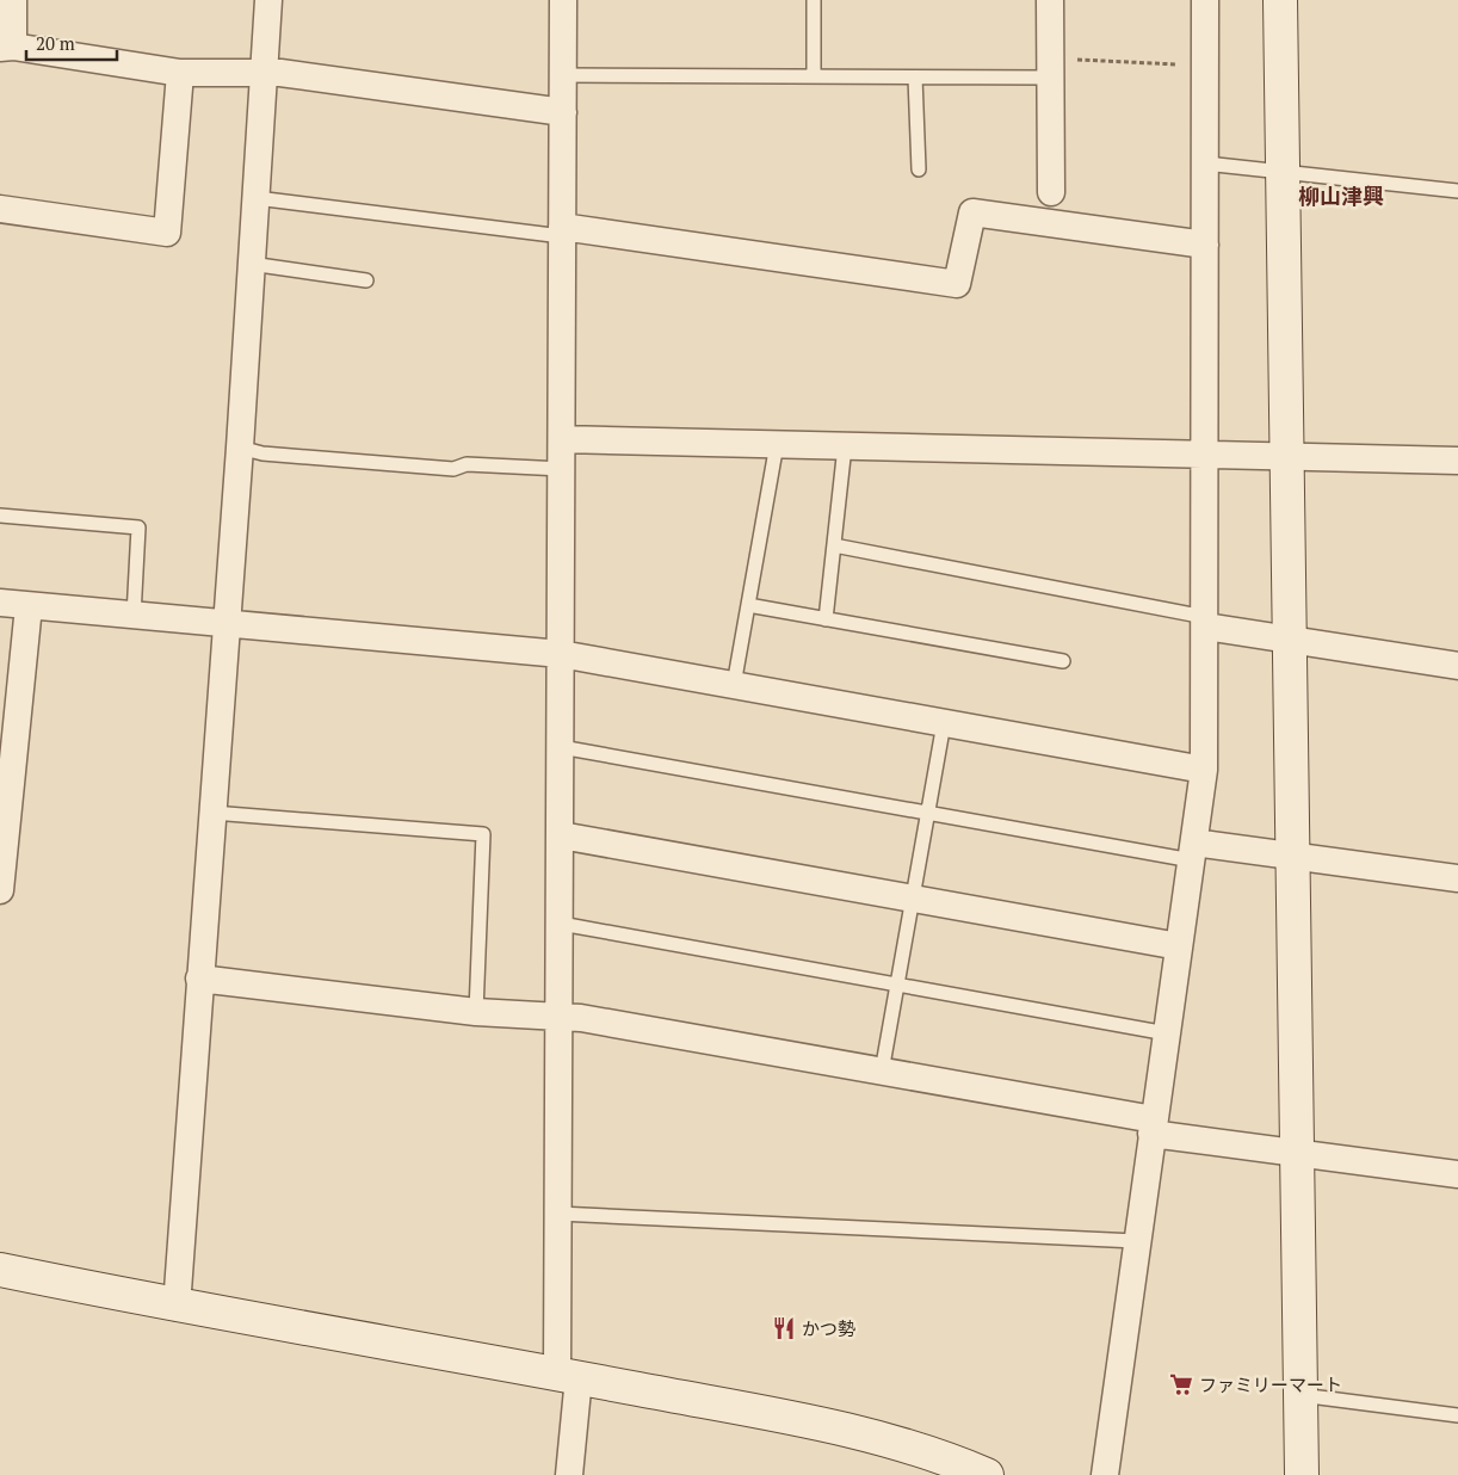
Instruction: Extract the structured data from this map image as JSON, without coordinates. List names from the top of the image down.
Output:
{
  "districts": ["柳山津興"],
  "places": {
    "restaurant": ["かつ勢"],
    "supermarket": ["ファミリーマート"]
  },
  "scale_bar": "20 m"
}
